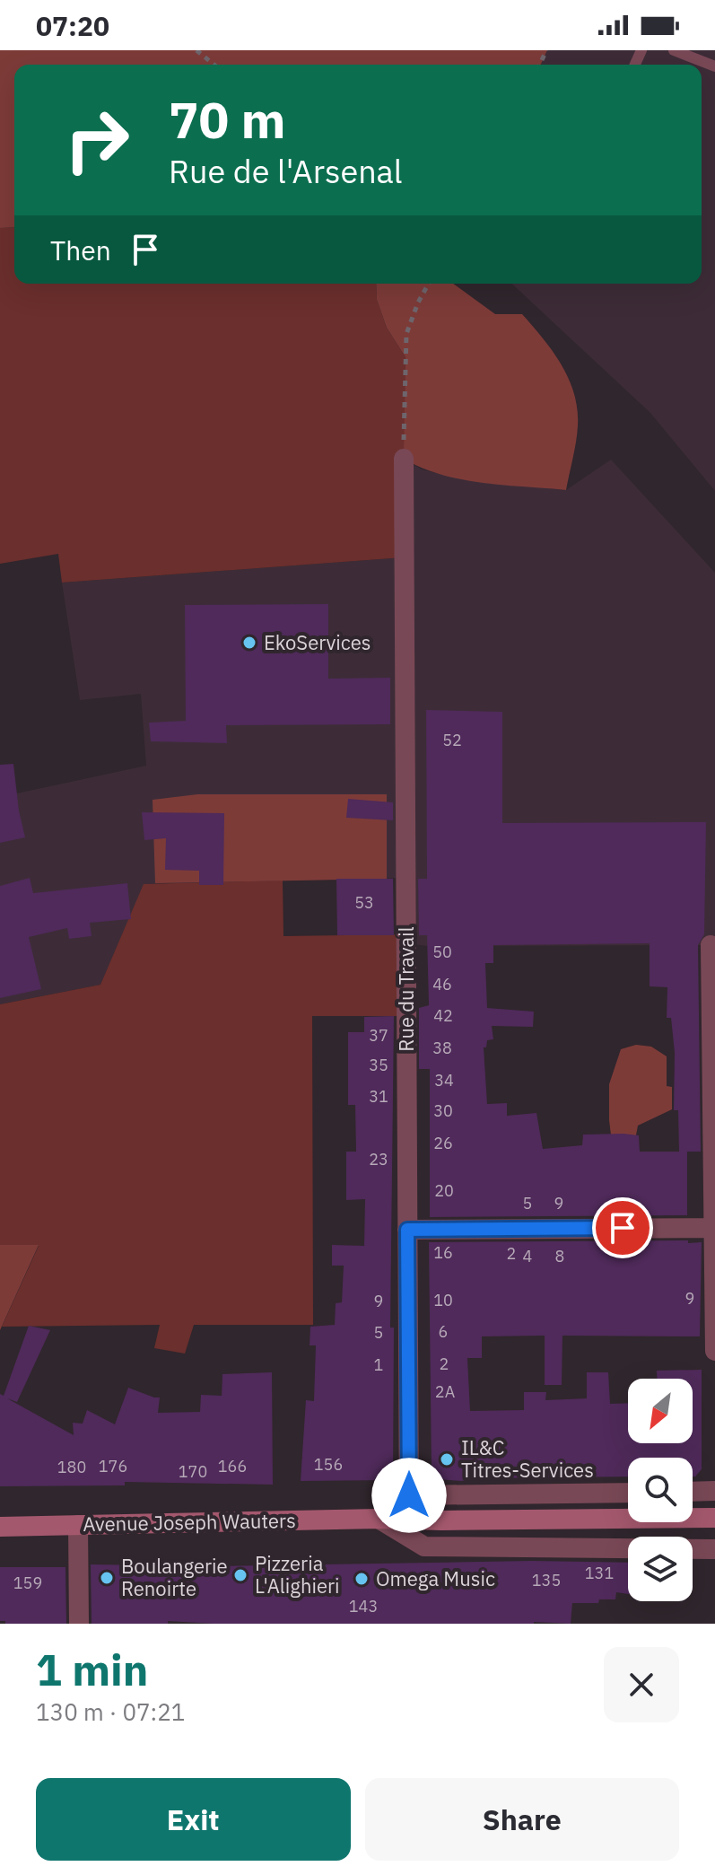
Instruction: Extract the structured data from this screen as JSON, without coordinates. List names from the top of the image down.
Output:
{
  "streets": {
    "main road": ["Avenue Joseph Wauters"],
    "street": ["Rue du Travail"]
  },
  "crossings": [
    ["Rue du Travail", "Avenue Joseph Wauters"]
  ],
  "places": [
    "EkoServices",
    "IL&C Titres-Services",
    "Pizzeria L'Alighieri",
    "Boulangerie Renoirte",
    "Omega Music"
  ],
  "house_numbers": [
    "52",
    "53",
    "50",
    "46",
    "42",
    "37",
    "38",
    "35",
    "34",
    "31",
    "30",
    "26",
    "23",
    "20",
    "5",
    "9",
    "16",
    "2",
    "4",
    "8",
    "9",
    "10",
    "9",
    "6",
    "5",
    "2",
    "1",
    "2A",
    "156",
    "176",
    "166",
    "180",
    "170",
    "131",
    "135",
    "159",
    "143"
  ],
  "north": "bottom left",
  "page": {
    "status": "07:20",
    "turn": ["70 m", "Rue de l'Arsenal"],
    "then": "Then",
    "heading": ["1 min", "130 m · 07:21"],
    "buttons": ["Exit", "Share"]
  }
}
